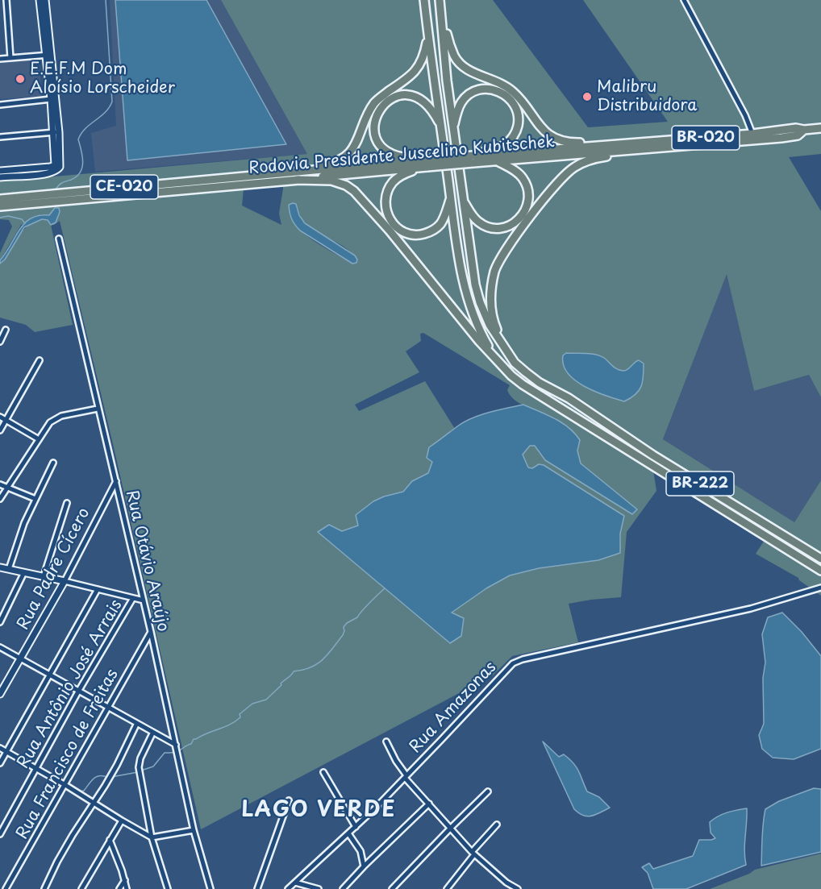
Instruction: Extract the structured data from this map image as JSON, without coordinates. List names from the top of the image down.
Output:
{
  "streets": {
    "highway": [
      "BR-020",
      "Rodovia Presidente Juscelino Kubitschek",
      "CE-020",
      "BR-222"
    ],
    "street": [
      "Rua Otávio Araújo",
      "Rua Padre Cícero",
      "Rua Antônio José Arrais",
      "Rua Amazonas",
      "Rua Francisco de Freitas"
    ]
  },
  "crossings": [
    ["Rua Otávio Araújo", "Rua Padre Cícero"],
    ["Rua Otávio Araújo", "Rua Francisco de Freitas"]
  ],
  "districts": ["LAGO VERDE"],
  "places": ["E.E.F.M Dom Aloísio Lorscheider", "Malibru Distribuidora"]
}
